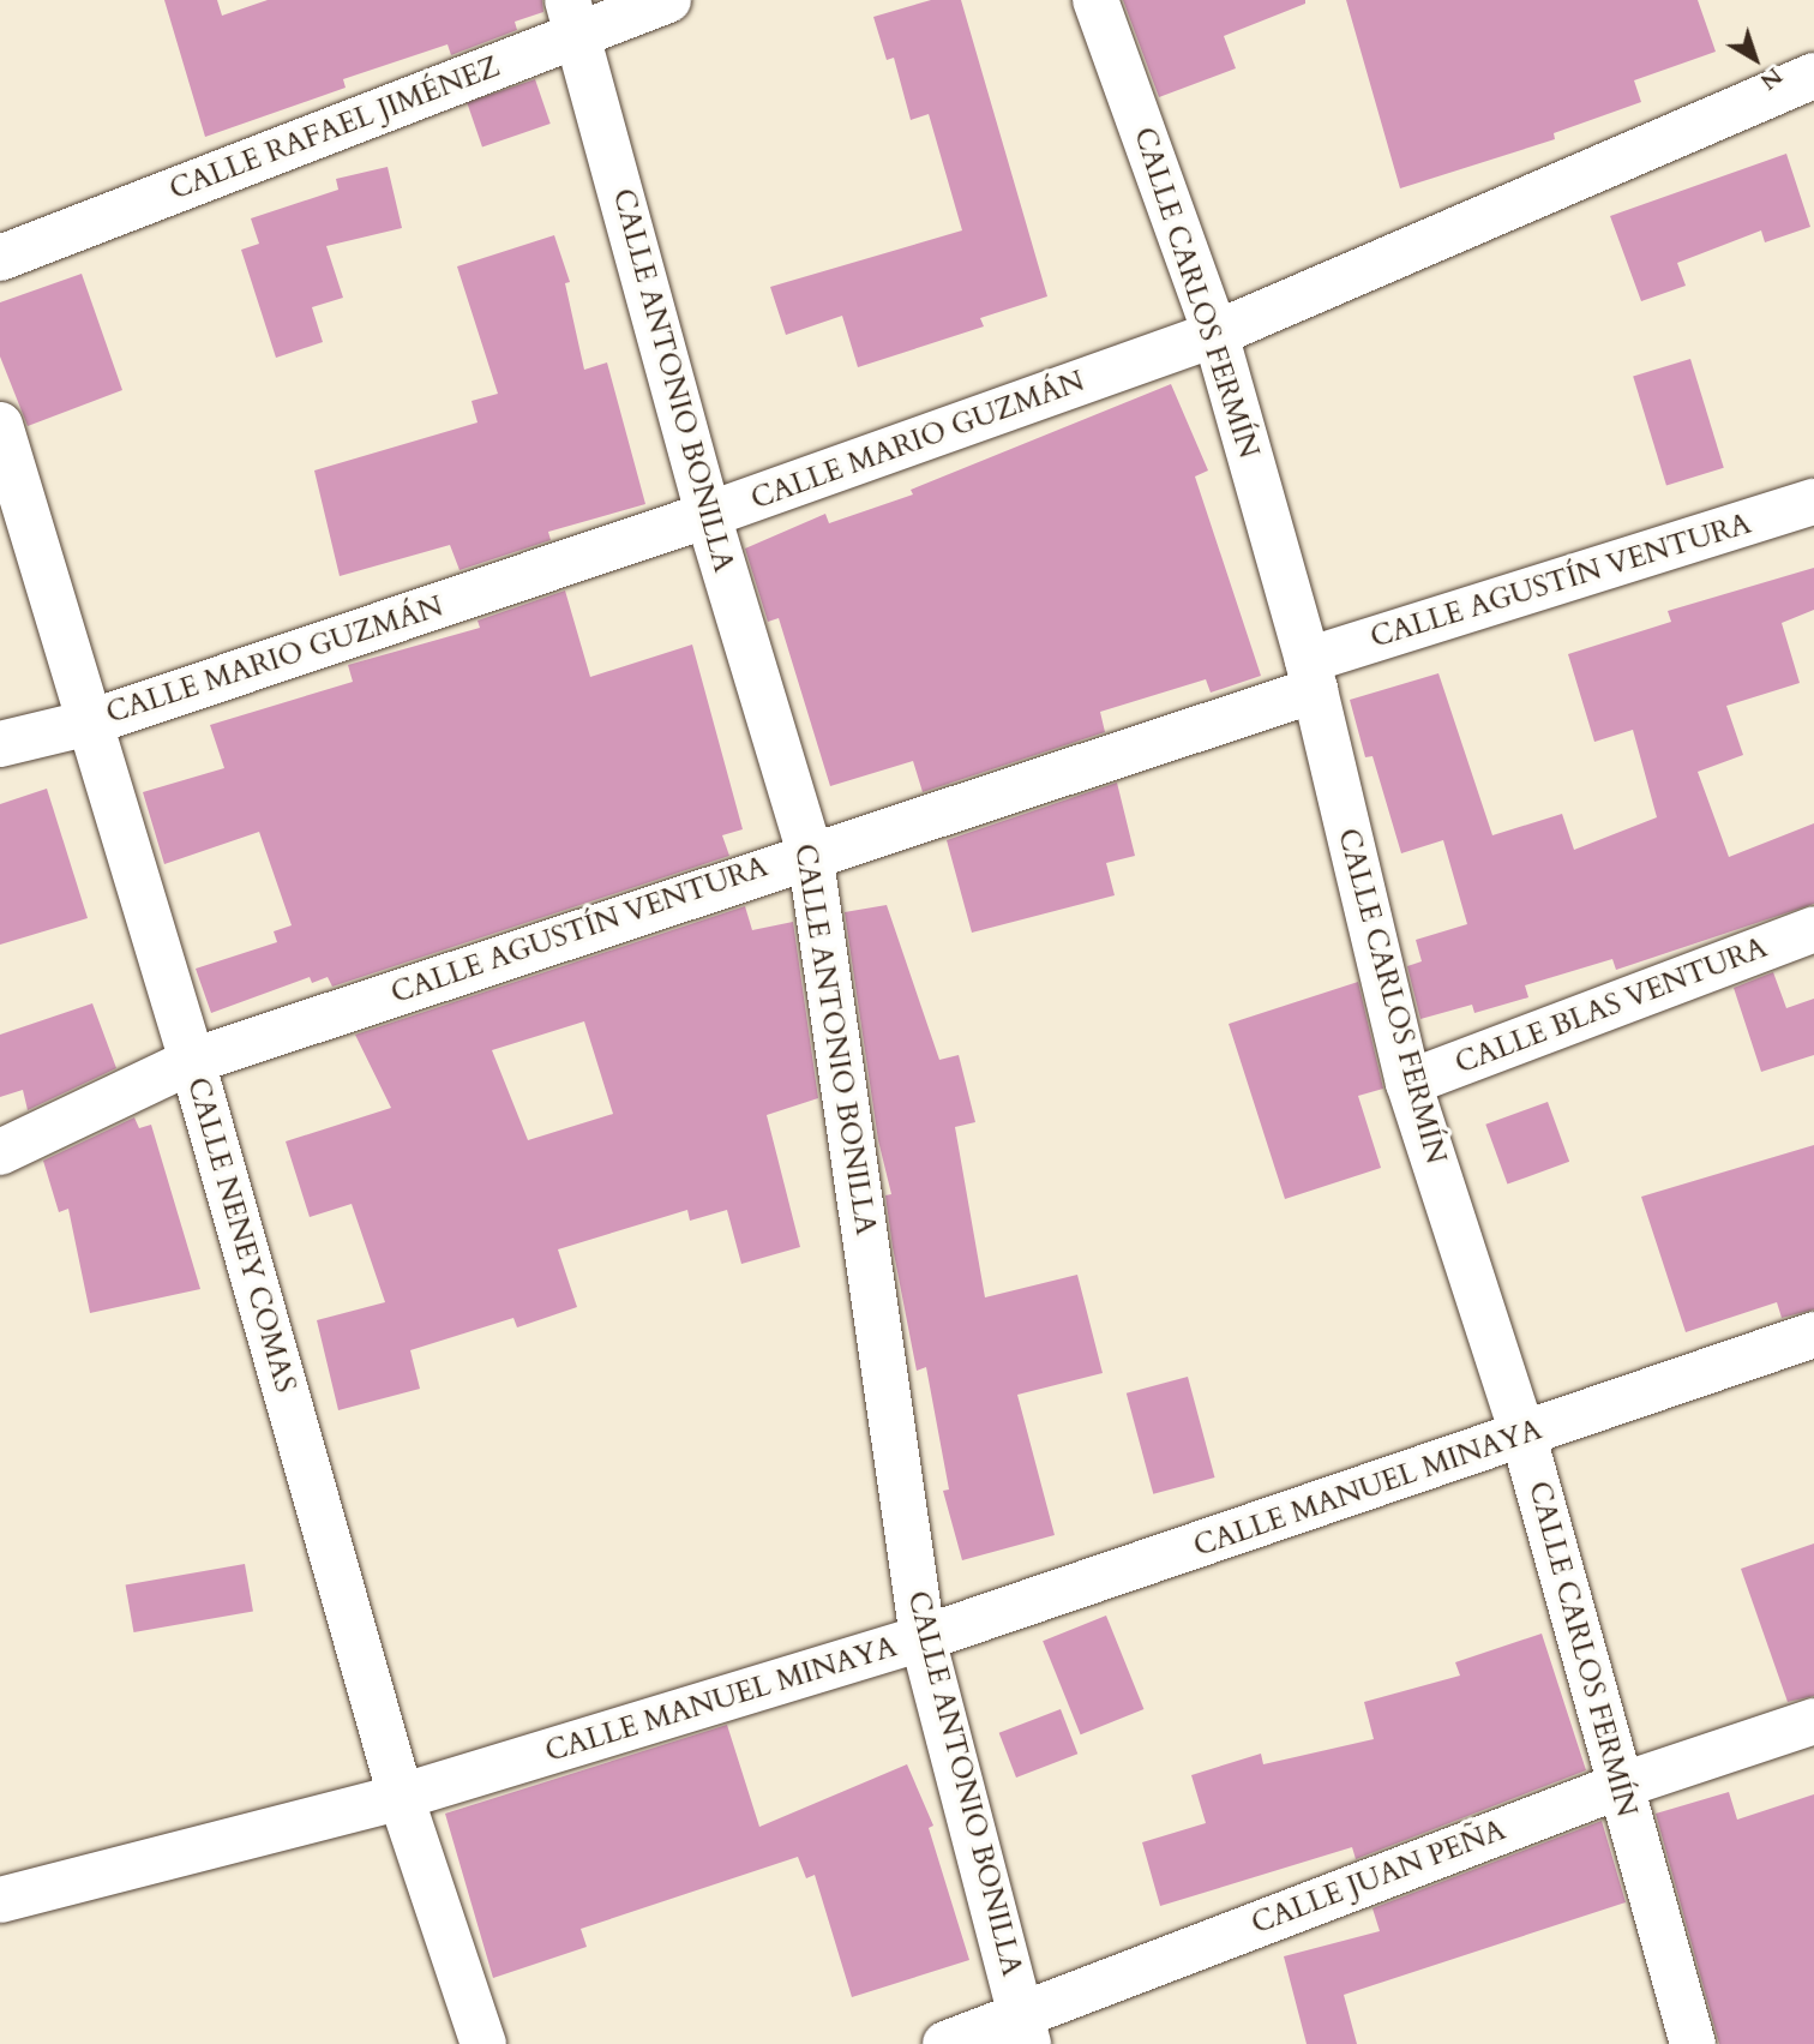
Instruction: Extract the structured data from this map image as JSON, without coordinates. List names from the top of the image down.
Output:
{
  "streets": {
    "street": [
      "CALLE RAFAEL JIMÉNEZ",
      "CALLE CARLOS FERMÍN",
      "CALLE ANTONIO BONILLA",
      "CALLE MARIO GUZMÁN",
      "CALLE AGUSTÍN VENTURA",
      "CALLE BLAS VENTURA",
      "CALLE NENEY COMAS",
      "CALLE MANUEL MINAYA",
      "CALLE JUAN PEÑA"
    ]
  },
  "crossings": [
    ["CALLE RAFAEL JIMÉNEZ", "CALLE ANTONIO BONILLA"],
    ["CALLE CARLOS FERMÍN", "CALLE MARIO GUZMÁN"],
    ["CALLE CARLOS FERMÍN", "CALLE AGUSTÍN VENTURA"],
    ["CALLE CARLOS FERMÍN", "CALLE BLAS VENTURA"],
    ["CALLE CARLOS FERMÍN", "CALLE MANUEL MINAYA"],
    ["CALLE CARLOS FERMÍN", "CALLE JUAN PEÑA"],
    ["CALLE ANTONIO BONILLA", "CALLE MARIO GUZMÁN"],
    ["CALLE ANTONIO BONILLA", "CALLE AGUSTÍN VENTURA"],
    ["CALLE ANTONIO BONILLA", "CALLE MANUEL MINAYA"],
    ["CALLE ANTONIO BONILLA", "CALLE JUAN PEÑA"],
    ["CALLE MARIO GUZMÁN", "CALLE NENEY COMAS"],
    ["CALLE AGUSTÍN VENTURA", "CALLE NENEY COMAS"],
    ["CALLE NENEY COMAS", "CALLE MANUEL MINAYA"]
  ],
  "north": "bottom right"
}
